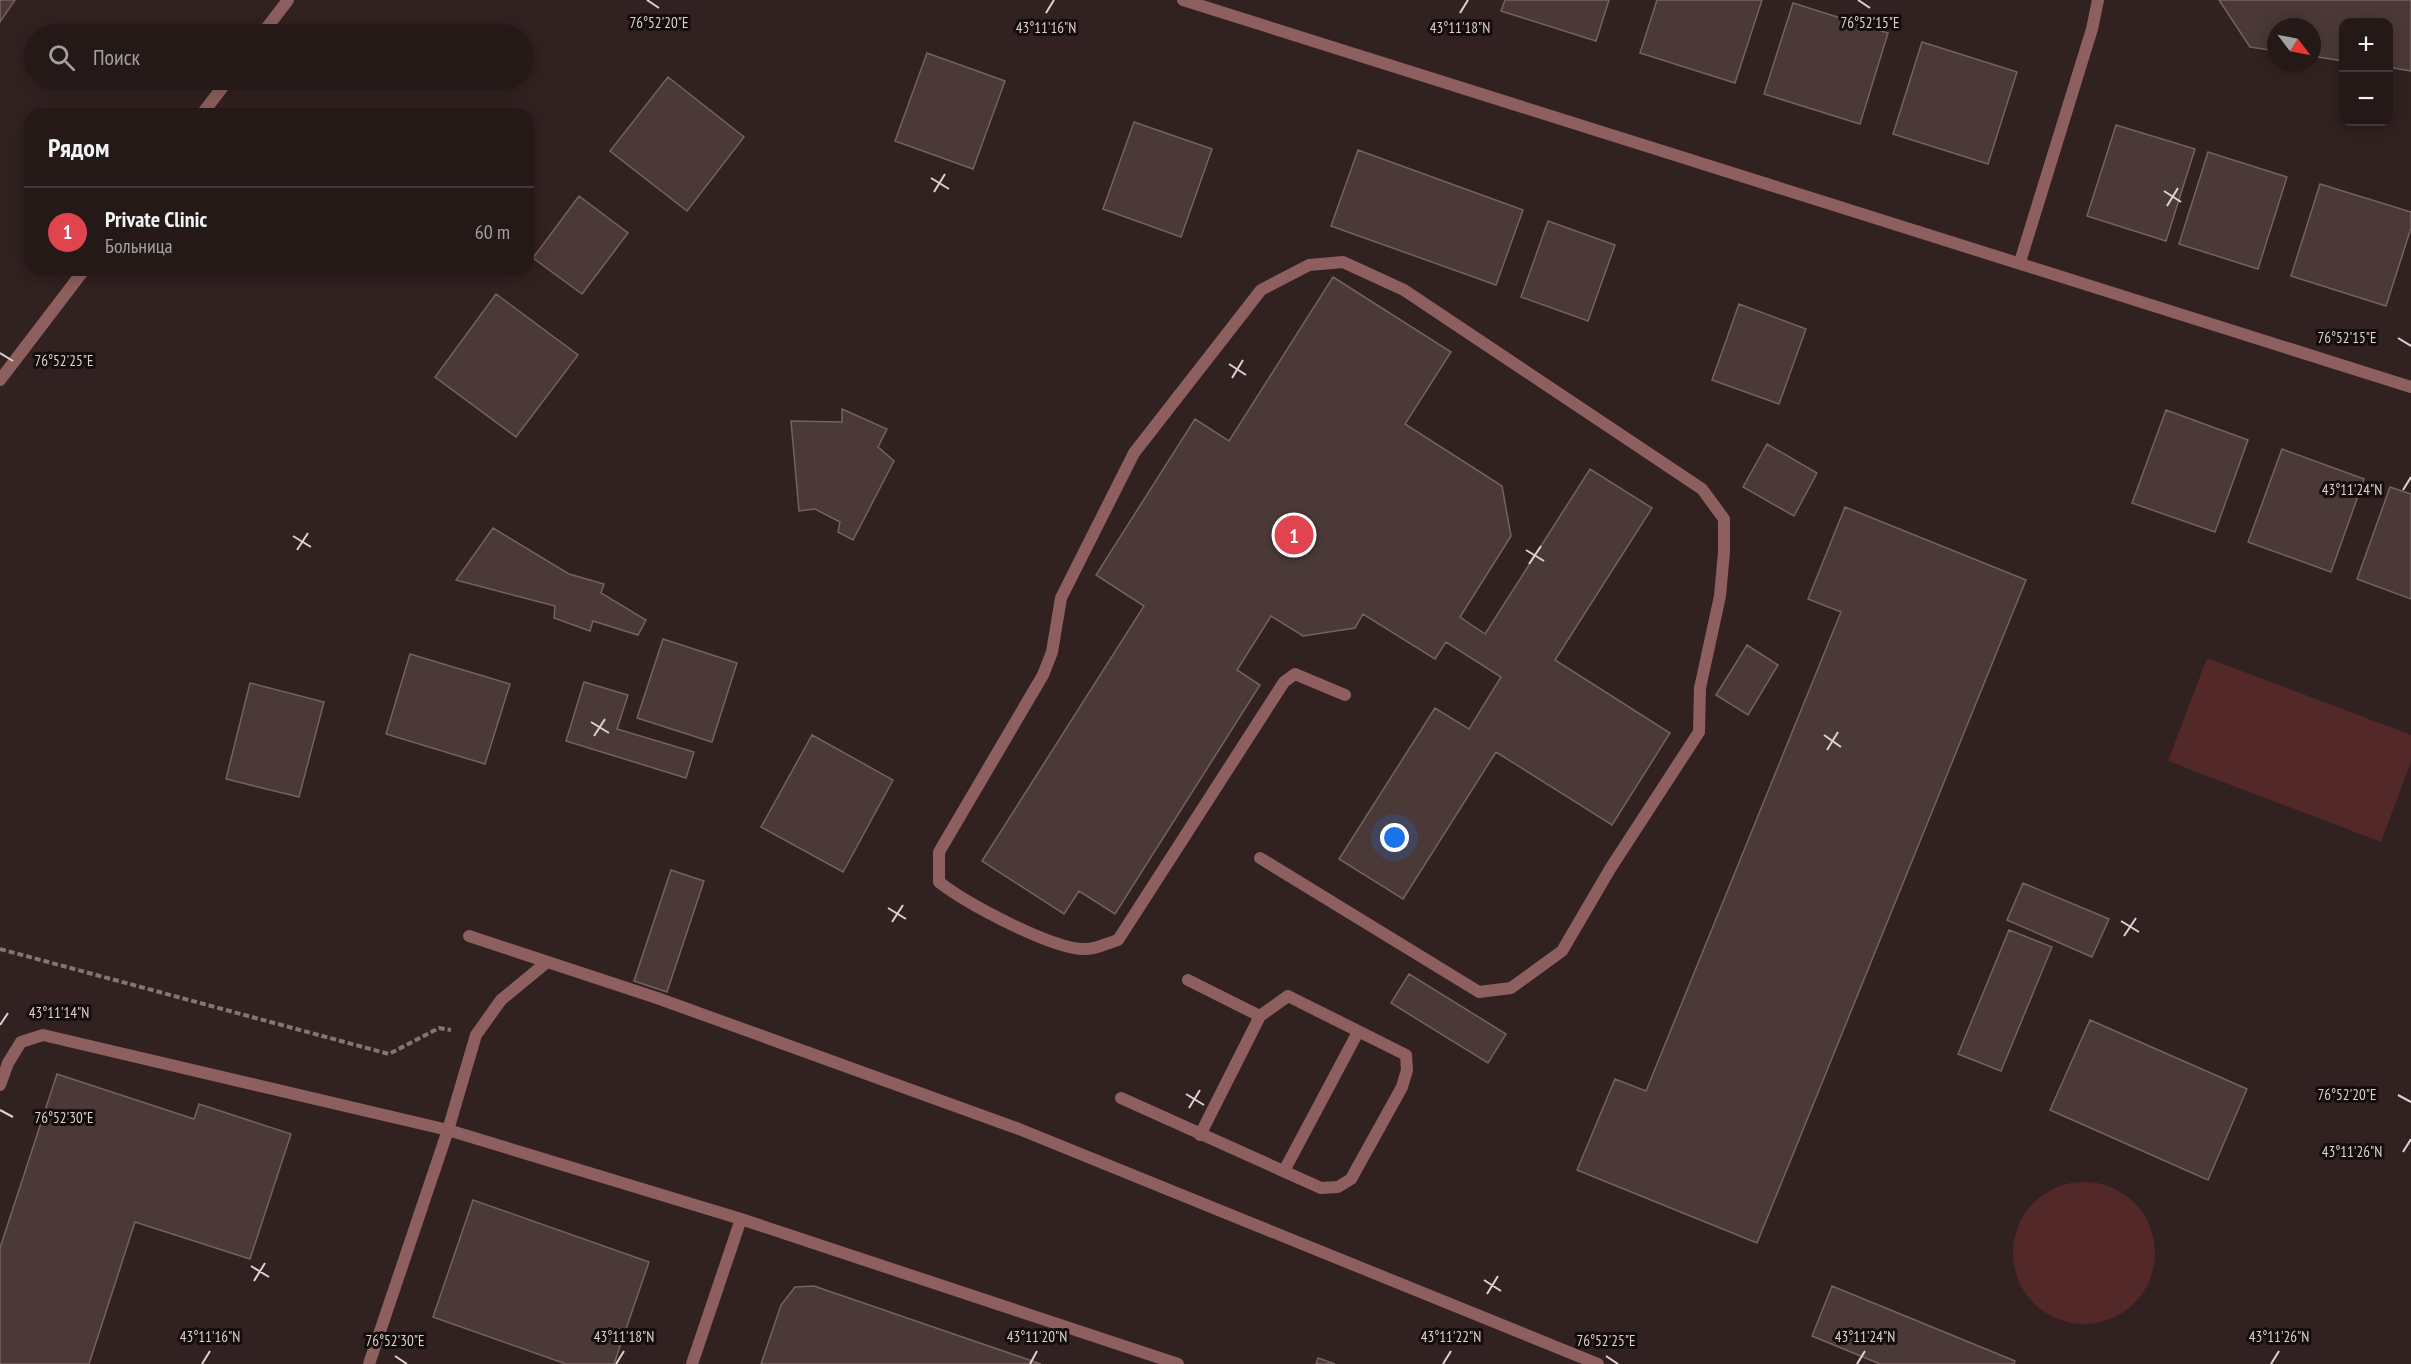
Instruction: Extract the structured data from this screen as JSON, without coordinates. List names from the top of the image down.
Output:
{
  "north": "bottom right",
  "page": {
    "map_buttons": ["+", "−"],
    "search": "Поиск",
    "heading": "Рядом",
    "list": [
      {
        "mark": "1",
        "name": "Private Clinic",
        "note": "Больница",
        "value": "60 m"
      }
    ],
    "pins": "1"
  },
  "coordinates": [
    "76°52'20\"E",
    "76°52'15\"E",
    "43°11'16\"N",
    "43°11'18\"N",
    "76°52'25\"E",
    "43°11'24\"N",
    "43°11'14\"N",
    "76°52'30\"E",
    "43°11'26\"N",
    "43°11'20\"N",
    "43°11'22\"N"
  ]
}
